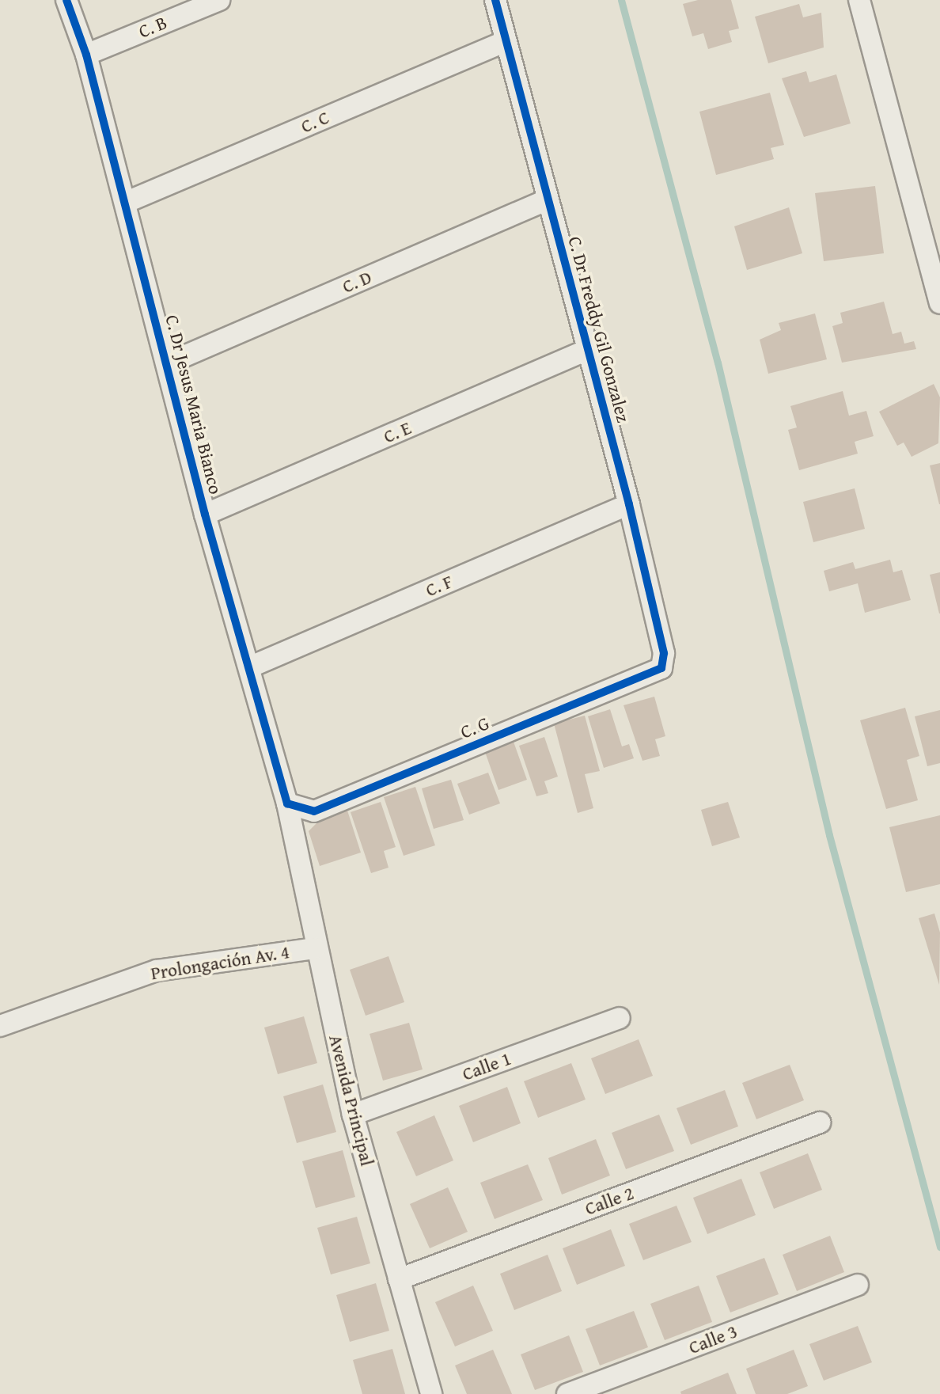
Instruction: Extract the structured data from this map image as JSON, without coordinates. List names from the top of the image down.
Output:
{
  "streets": {
    "street": [
      "C. B",
      "C. C",
      "C. D",
      "C. Dr Freddy Gil Gonzalez",
      "C. Dr Jesus Maria Bianco",
      "C. E",
      "C. F",
      "C. G",
      "Prolongación Av. 4",
      "Calle 1",
      "Avenida Principal",
      "Calle 2",
      "Calle 3"
    ]
  },
  "crossings": [
    ["C. B", "C. Dr Jesus Maria Bianco"],
    ["C. C", "C. Dr Freddy Gil Gonzalez"],
    ["C. C", "C. Dr Jesus Maria Bianco"],
    ["C. D", "C. Dr Freddy Gil Gonzalez"],
    ["C. D", "C. Dr Jesus Maria Bianco"],
    ["C. Dr Freddy Gil Gonzalez", "C. E"],
    ["C. Dr Freddy Gil Gonzalez", "C. F"],
    ["C. Dr Freddy Gil Gonzalez", "C. G"],
    ["C. Dr Jesus Maria Bianco", "C. E"],
    ["C. Dr Jesus Maria Bianco", "C. F"],
    ["C. Dr Jesus Maria Bianco", "C. G"],
    ["C. Dr Jesus Maria Bianco", "Avenida Principal"],
    ["C. G", "Avenida Principal"],
    ["Prolongación Av. 4", "Avenida Principal"],
    ["Calle 1", "Avenida Principal"],
    ["Avenida Principal", "Calle 2"]
  ]
}
